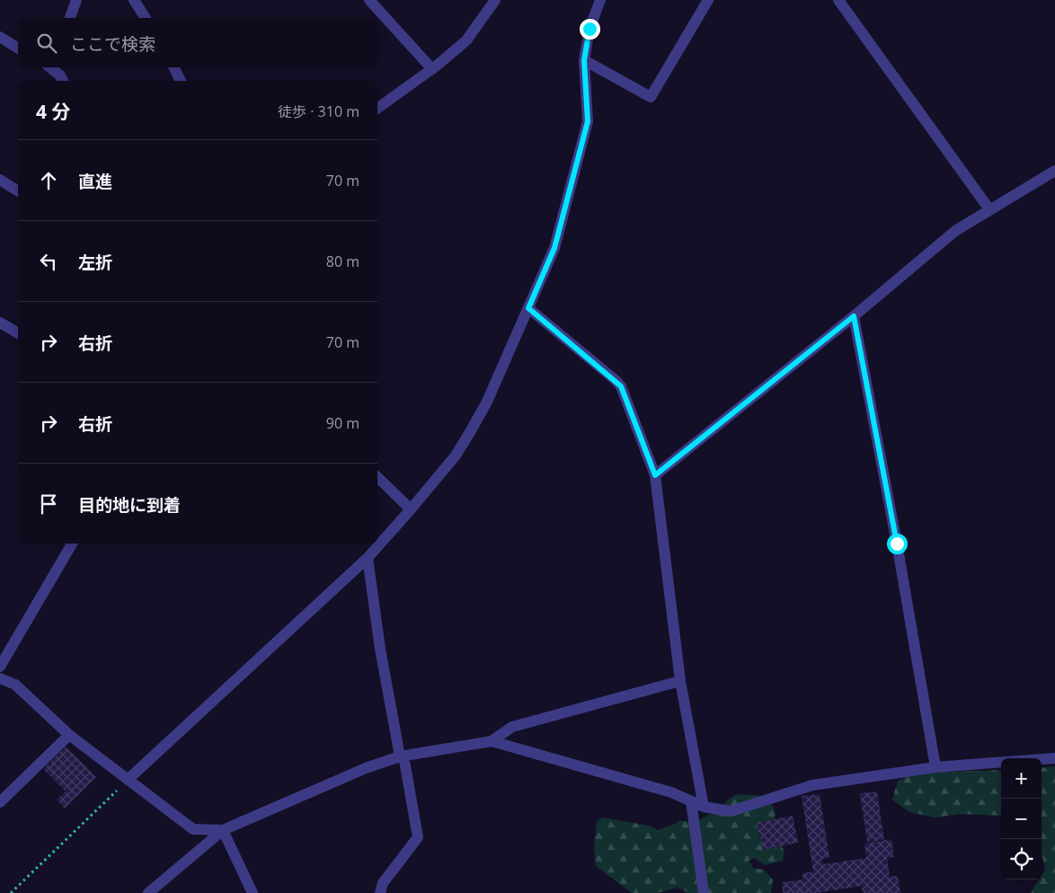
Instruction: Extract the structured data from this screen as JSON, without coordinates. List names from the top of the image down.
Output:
{
  "page": {
    "search": "ここで検索",
    "heading": ["4 分", "徒歩 · 310 m"],
    "list": [
      ["直進", "70 m"],
      ["左折", "80 m"],
      ["右折", "70 m"],
      ["右折", "90 m"],
      "目的地に到着"
    ],
    "map_buttons": ["+", "−"]
  }
}
